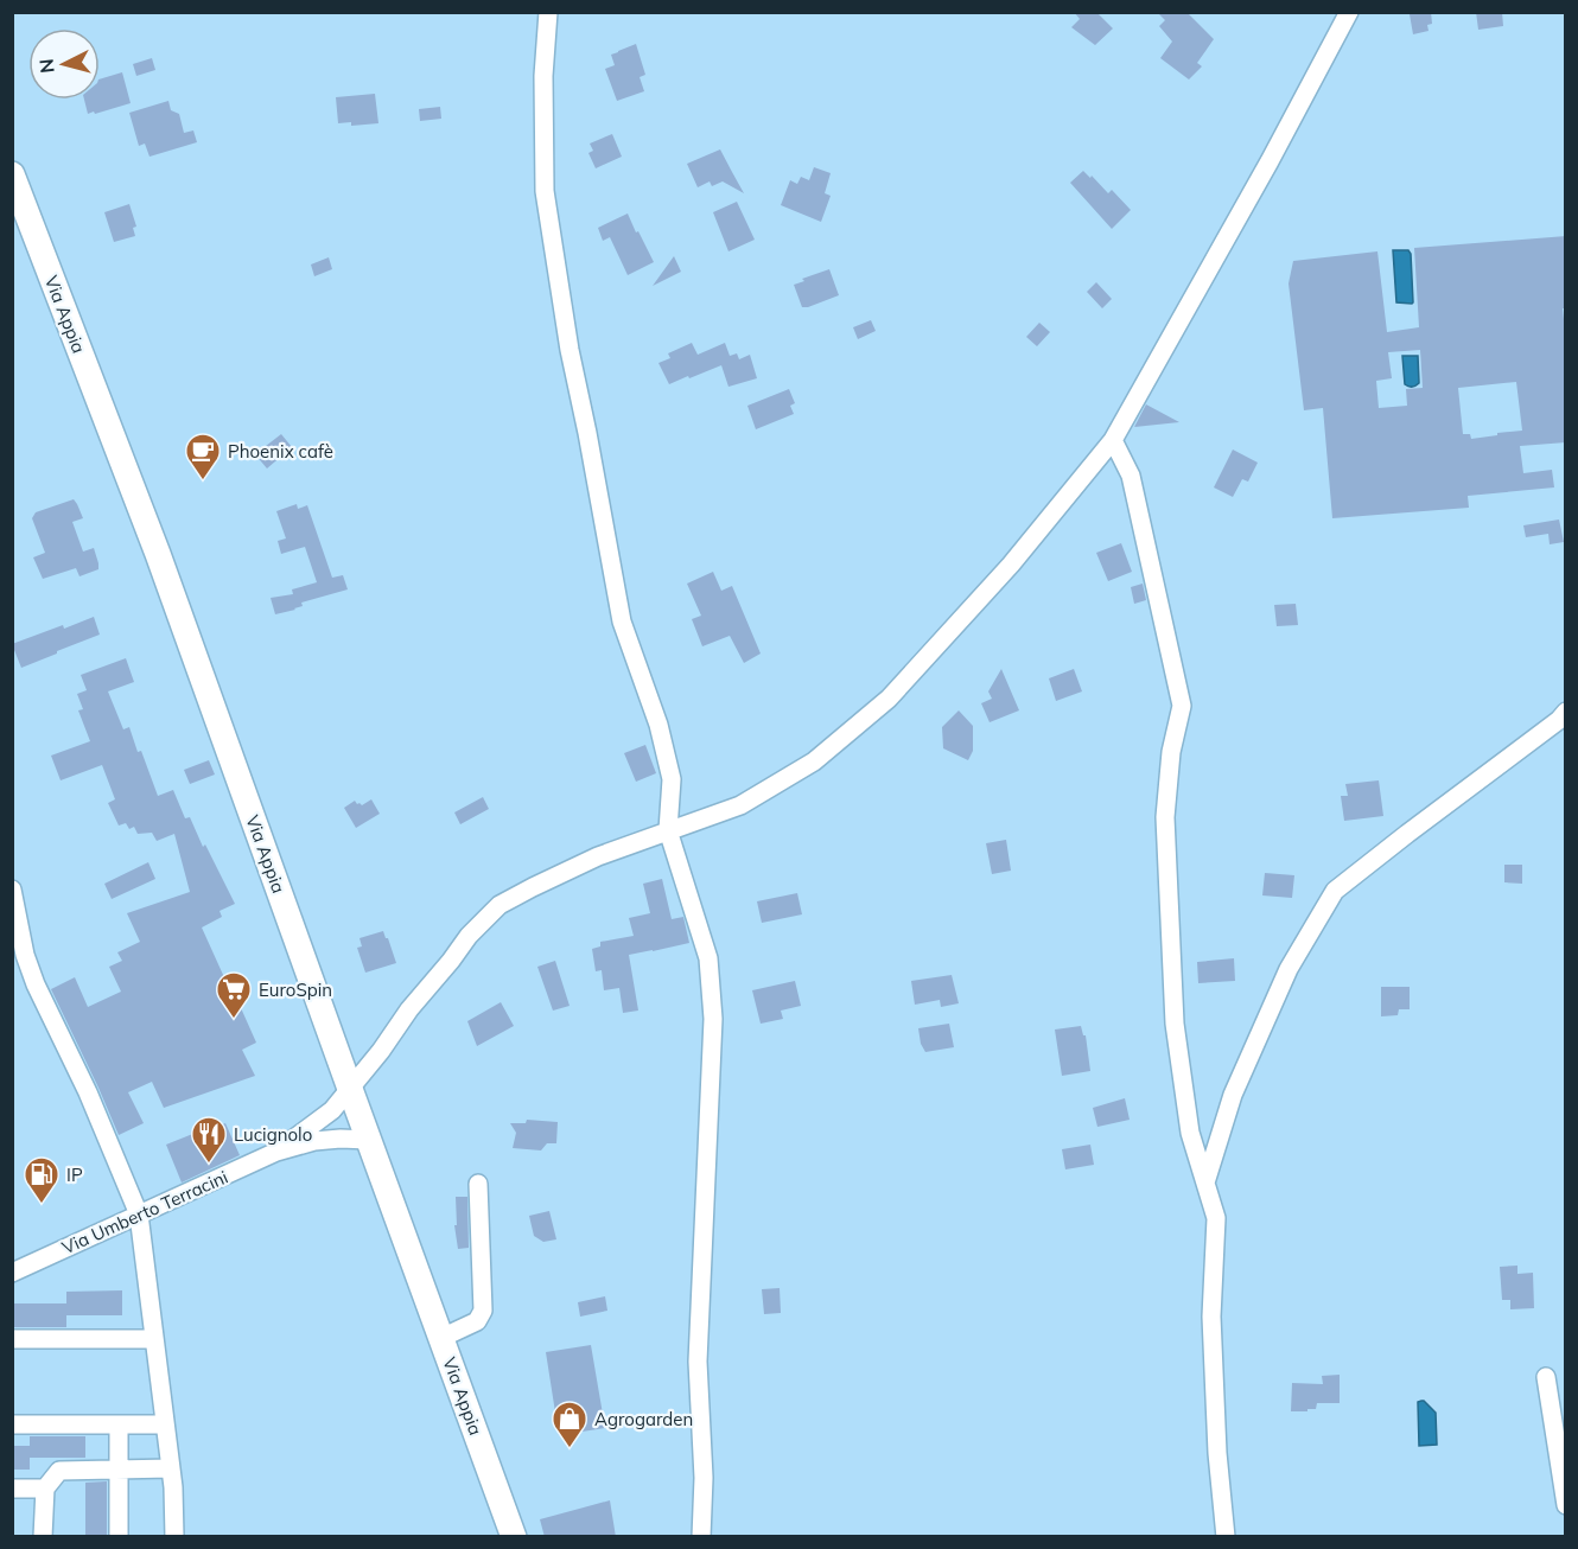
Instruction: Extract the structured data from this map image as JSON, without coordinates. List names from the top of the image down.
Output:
{
  "streets": {
    "main road": ["Via Appia"],
    "street": ["Via Umberto Terracini"]
  },
  "places": {
    "cafe": ["Phoenix cafè"],
    "supermarket": ["EuroSpin"],
    "restaurant": ["Lucignolo"],
    "fuel station": ["IP"],
    "shop": ["Agrogarden"]
  },
  "north": "left"
}
